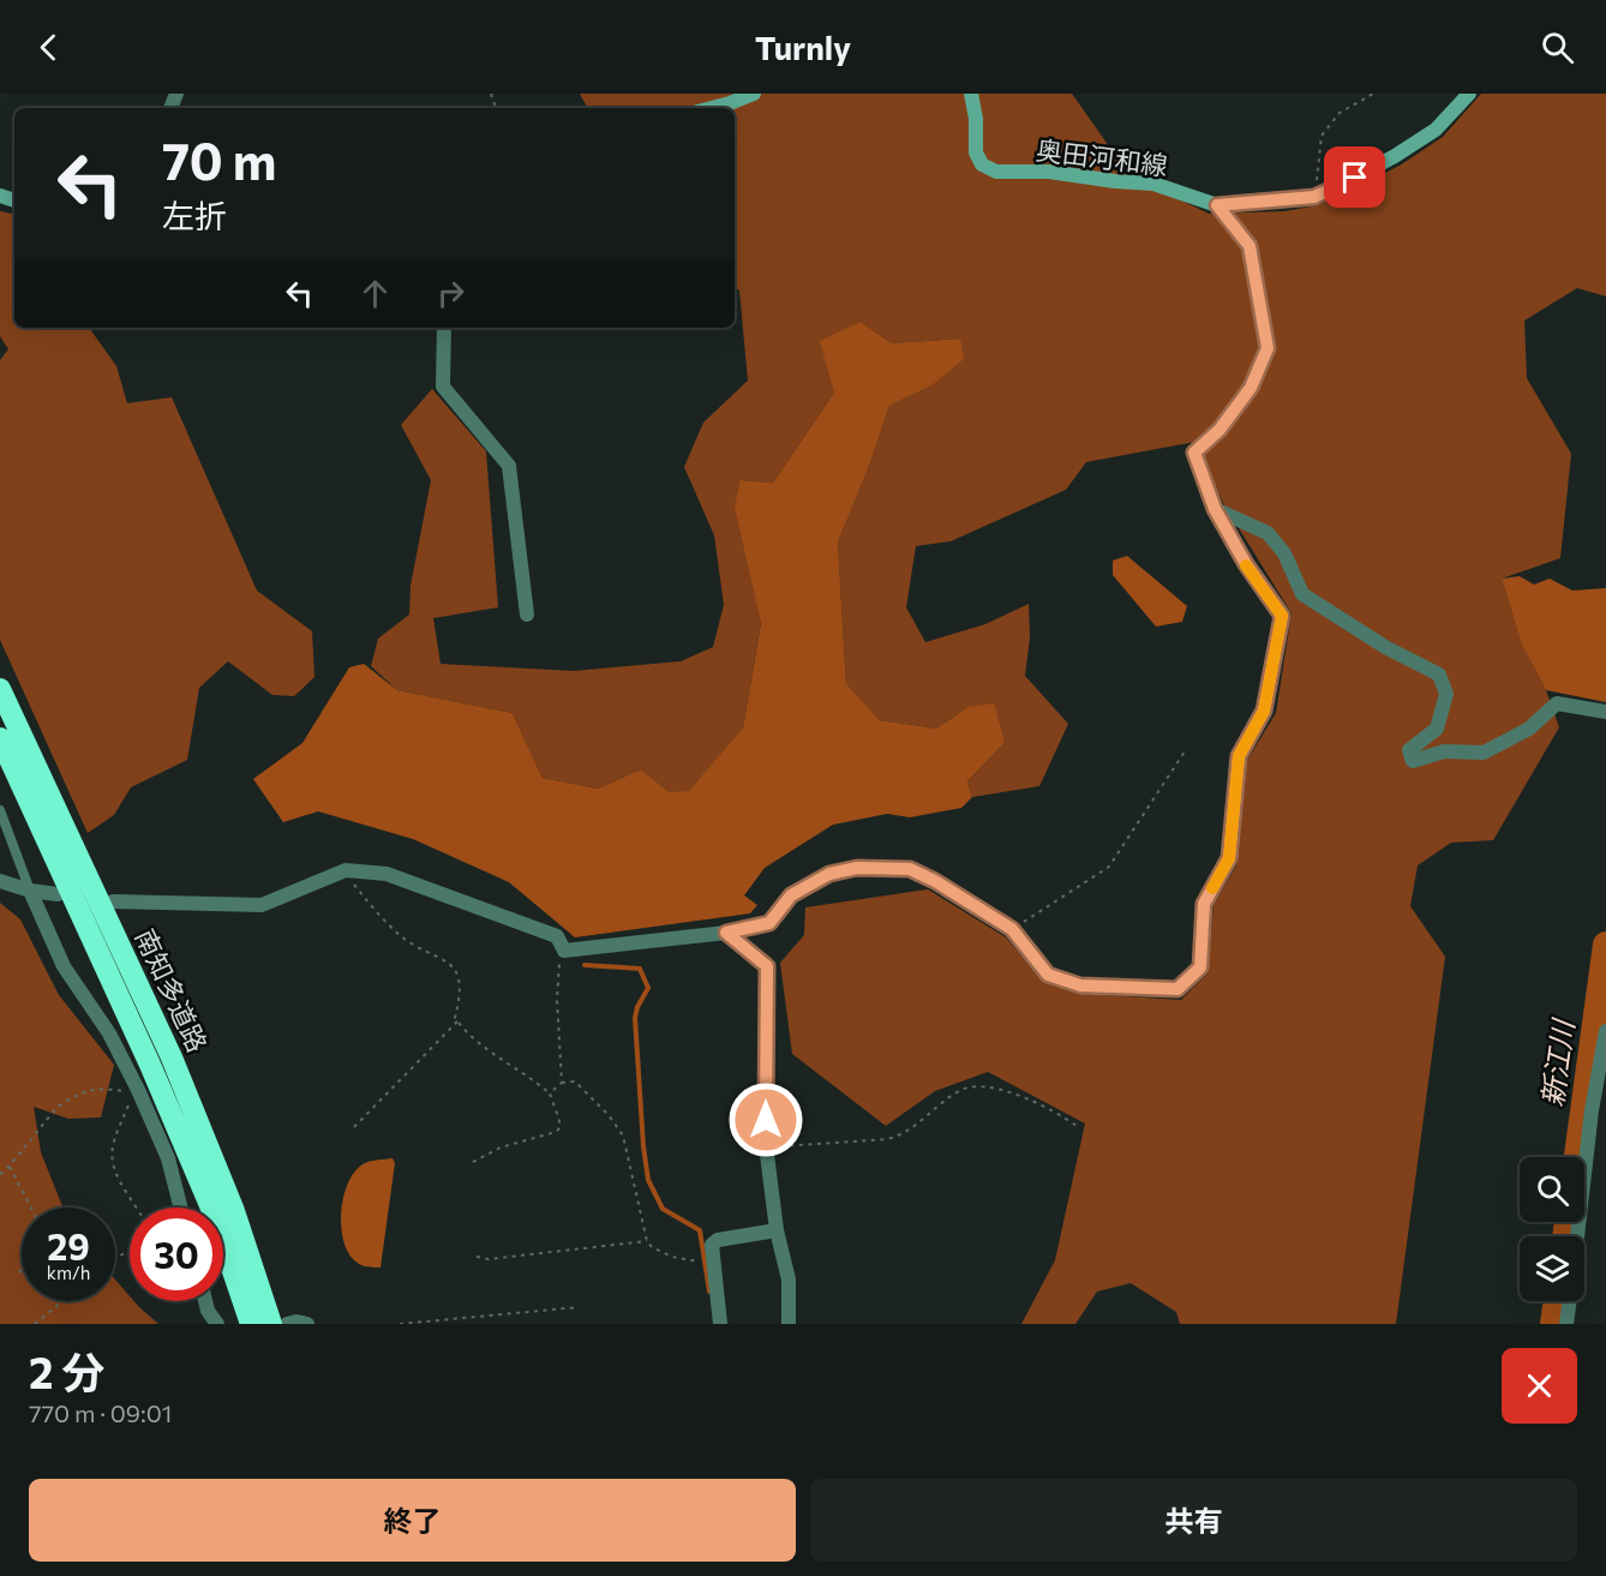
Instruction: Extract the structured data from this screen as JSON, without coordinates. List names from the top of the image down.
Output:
{
  "streets": {
    "highway": ["南知多道路"],
    "main road": ["奥田河和線"]
  },
  "water": ["新江川"],
  "page": {
    "header": "Turnly",
    "turn": ["70 m", "左折"],
    "speed": "29 km/h",
    "limit": "30",
    "heading": ["2 分", "770 m · 09:01"],
    "buttons": ["終了", "共有"]
  }
}
